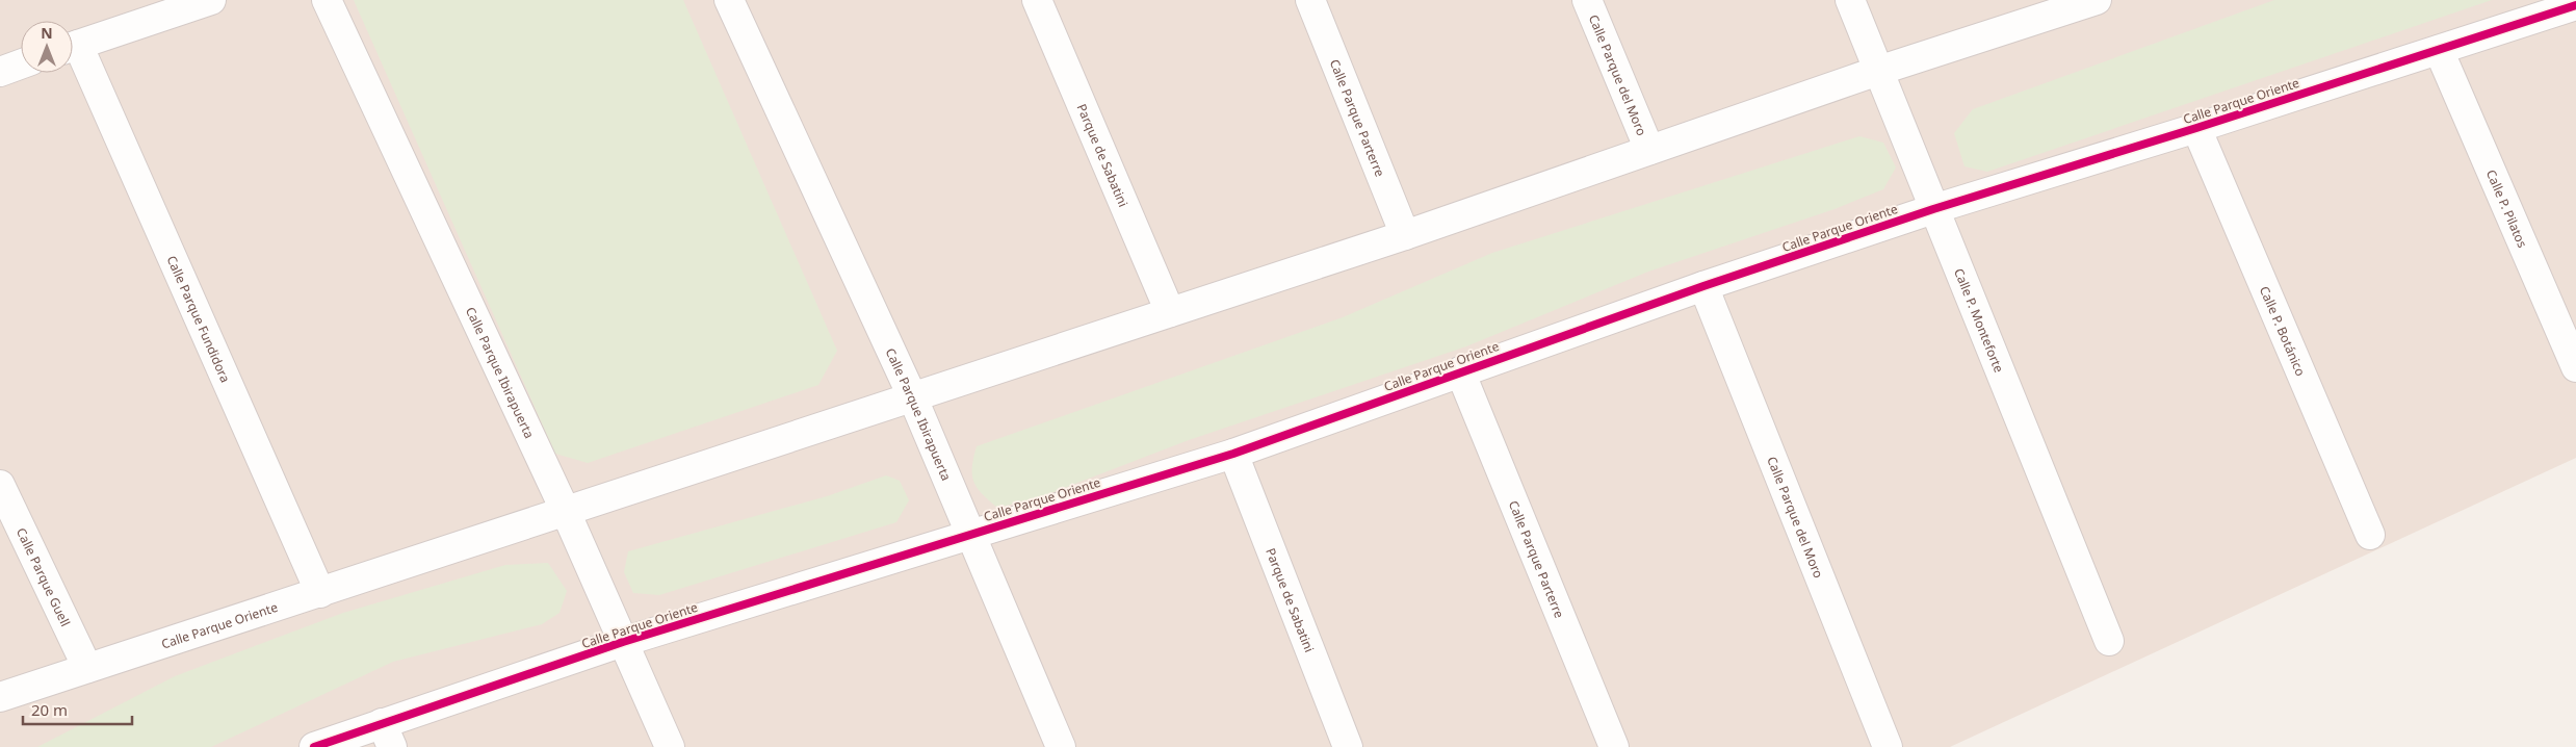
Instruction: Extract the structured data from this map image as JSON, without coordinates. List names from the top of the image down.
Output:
{
  "streets": {
    "street": [
      "Calle Parque del Moro",
      "Calle Parque Oriente",
      "Calle Parque Parterre",
      "Parque de Sabatini",
      "Calle P. Pilatos",
      "Calle Parque Fundidora",
      "Calle P. Monteforte",
      "Calle P. Botánico",
      "Calle Parque Ibirapuerta",
      "Calle Parque Guell"
    ]
  },
  "crossings": [
    ["Calle Parque del Moro", "Calle Parque Oriente"],
    ["Calle Parque Oriente", "Calle Parque Parterre"],
    ["Calle Parque Oriente", "Parque de Sabatini"],
    ["Calle Parque Oriente", "Calle P. Pilatos"],
    ["Calle Parque Oriente", "Calle Parque Fundidora"],
    ["Calle Parque Oriente", "Calle P. Monteforte"],
    ["Calle Parque Oriente", "Calle P. Botánico"],
    ["Calle Parque Oriente", "Calle Parque Ibirapuerta"],
    ["Calle Parque Oriente", "Calle Parque Guell"]
  ],
  "scale_bar": "20 m",
  "north": "top"
}
